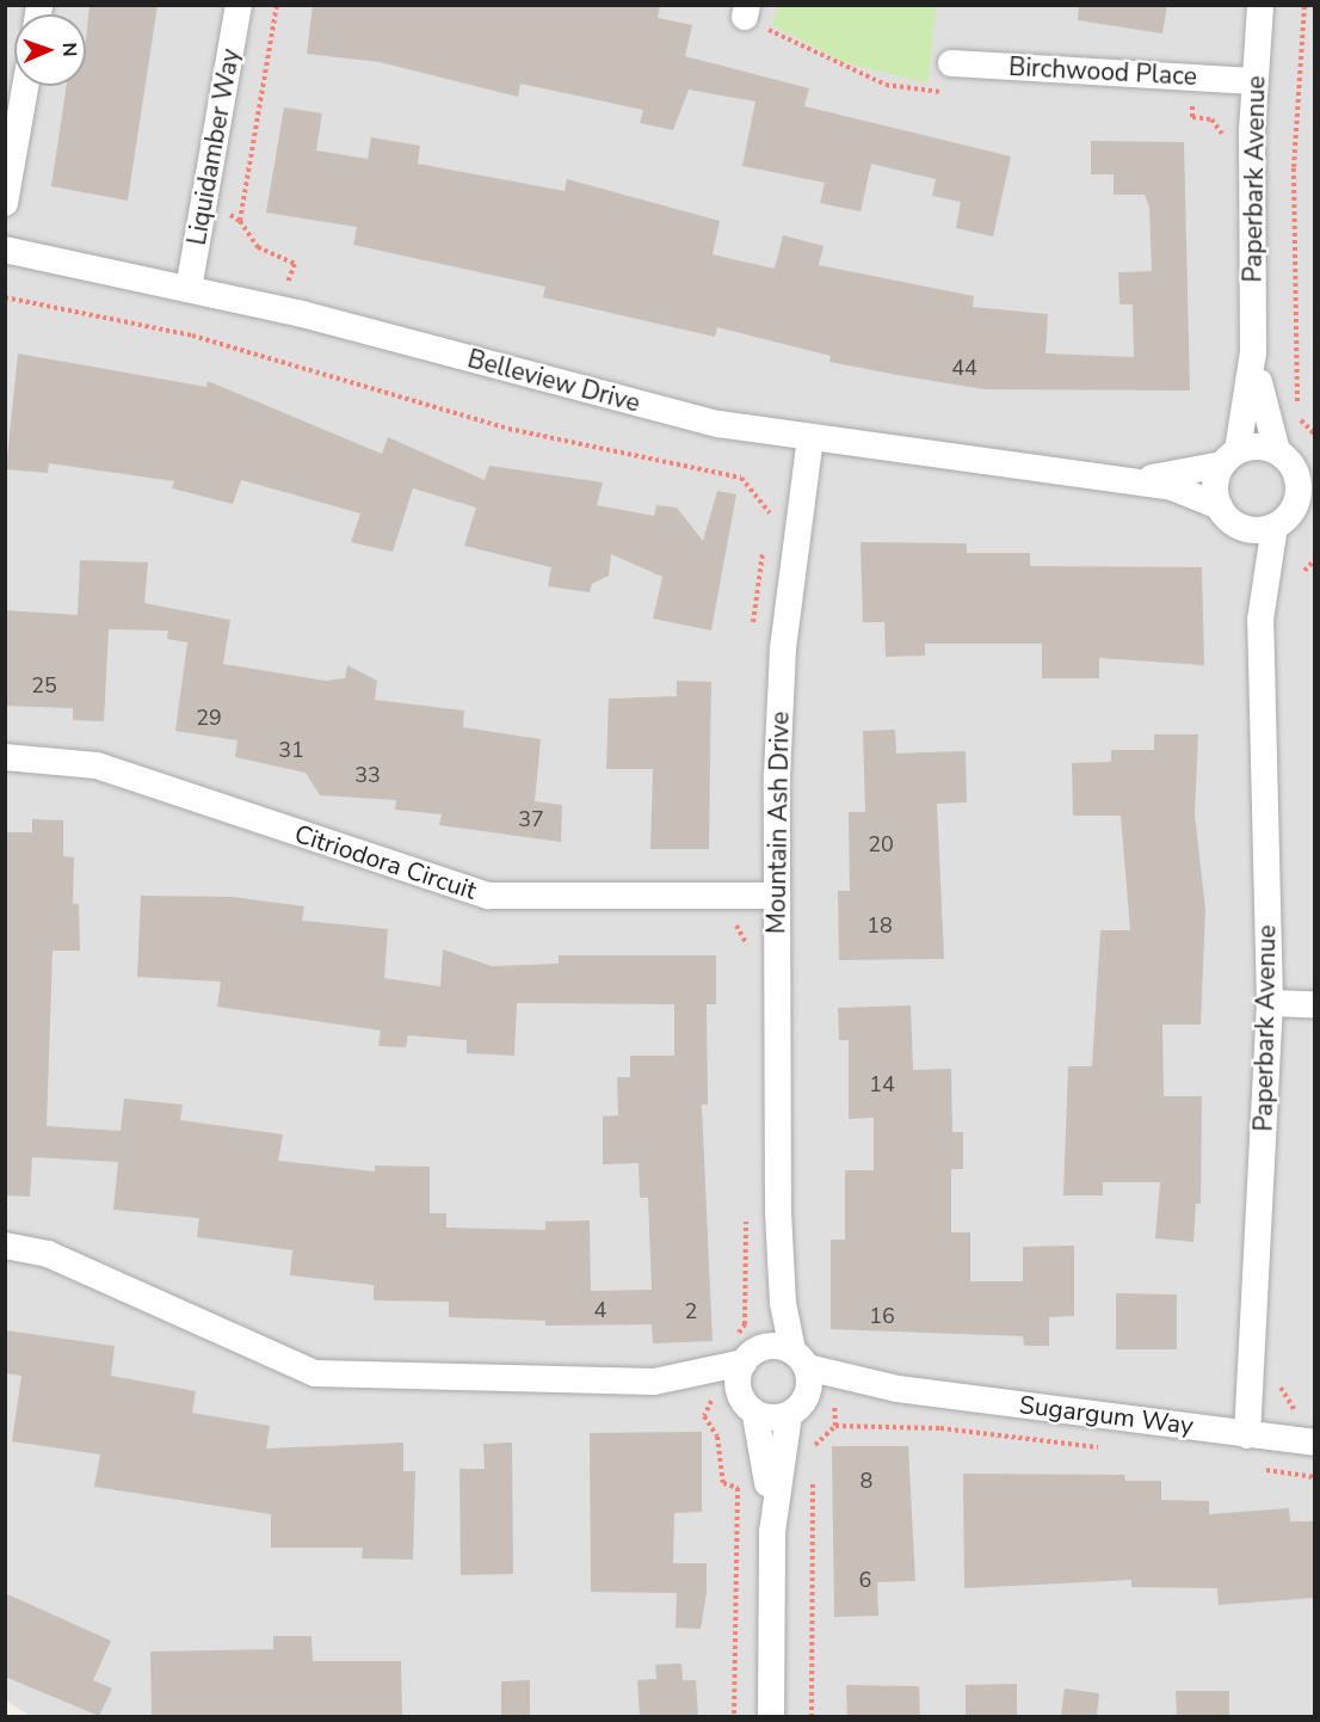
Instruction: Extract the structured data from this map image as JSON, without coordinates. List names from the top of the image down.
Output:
{
  "streets": {
    "street": [
      "Birchwood Place",
      "Liquidamber Way",
      "Paperbark Avenue",
      "Belleview Drive",
      "Mountain Ash Drive",
      "Citriodora Circuit",
      "Sugargum Way"
    ]
  },
  "crossings": [
    ["Birchwood Place", "Paperbark Avenue"],
    ["Liquidamber Way", "Belleview Drive"],
    ["Paperbark Avenue", "Belleview Drive"],
    ["Paperbark Avenue", "Sugargum Way"],
    ["Belleview Drive", "Mountain Ash Drive"],
    ["Mountain Ash Drive", "Citriodora Circuit"],
    ["Mountain Ash Drive", "Sugargum Way"]
  ],
  "house_numbers": [
    "44",
    "25",
    "29",
    "31",
    "33",
    "37",
    "20",
    "18",
    "14",
    "4",
    "2",
    "16",
    "8",
    "6"
  ],
  "north": "right"
}
